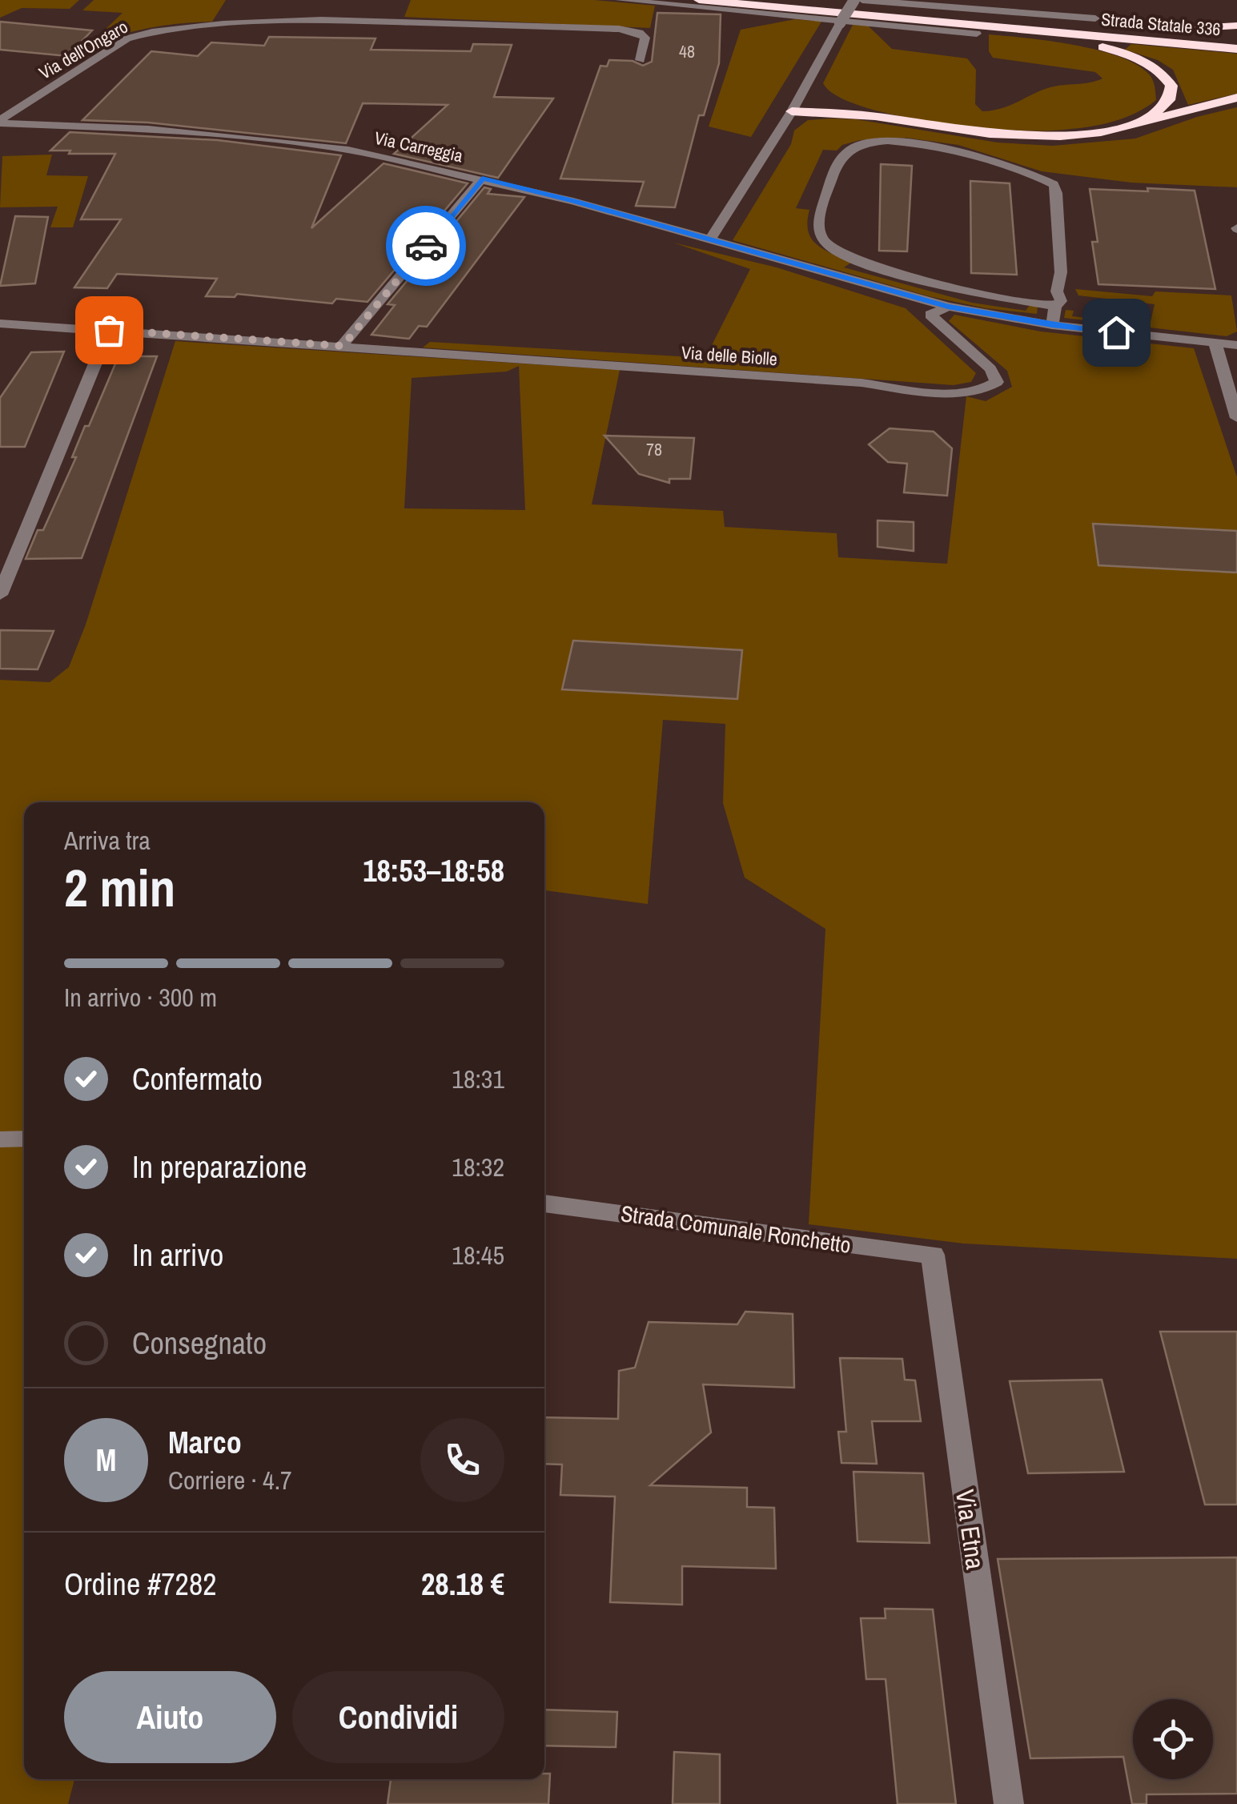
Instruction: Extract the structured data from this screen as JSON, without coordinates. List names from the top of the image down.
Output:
{
  "streets": {
    "highway": ["Strada Statale 336"],
    "street": [
      "Via dell'Ongaro",
      "Via Carreggia",
      "Via delle Biolle",
      "Strada Comunale Ronchetto",
      "Via Etna"
    ]
  },
  "crossings": [
    ["Via dell'Ongaro", "Via Carreggia"],
    ["Via Carreggia", "Via delle Biolle"],
    ["Strada Comunale Ronchetto", "Via Etna"]
  ],
  "house_numbers": ["48", "78"],
  "page": {
    "heading": ["2 min", "Arriva tra", "18:53–18:58"],
    "panel": [
      "Marco",
      "Corriere · 4.7",
      "Ordine #7282",
      "28.18 €"
    ],
    "bar": "In arrivo · 300 m",
    "list": [
      ["Confermato", "18:31"],
      ["In preparazione", "18:32"],
      ["In arrivo", "18:45"],
      "Consegnato"
    ],
    "round": "M",
    "buttons": ["Aiuto", "Condividi"]
  }
}
